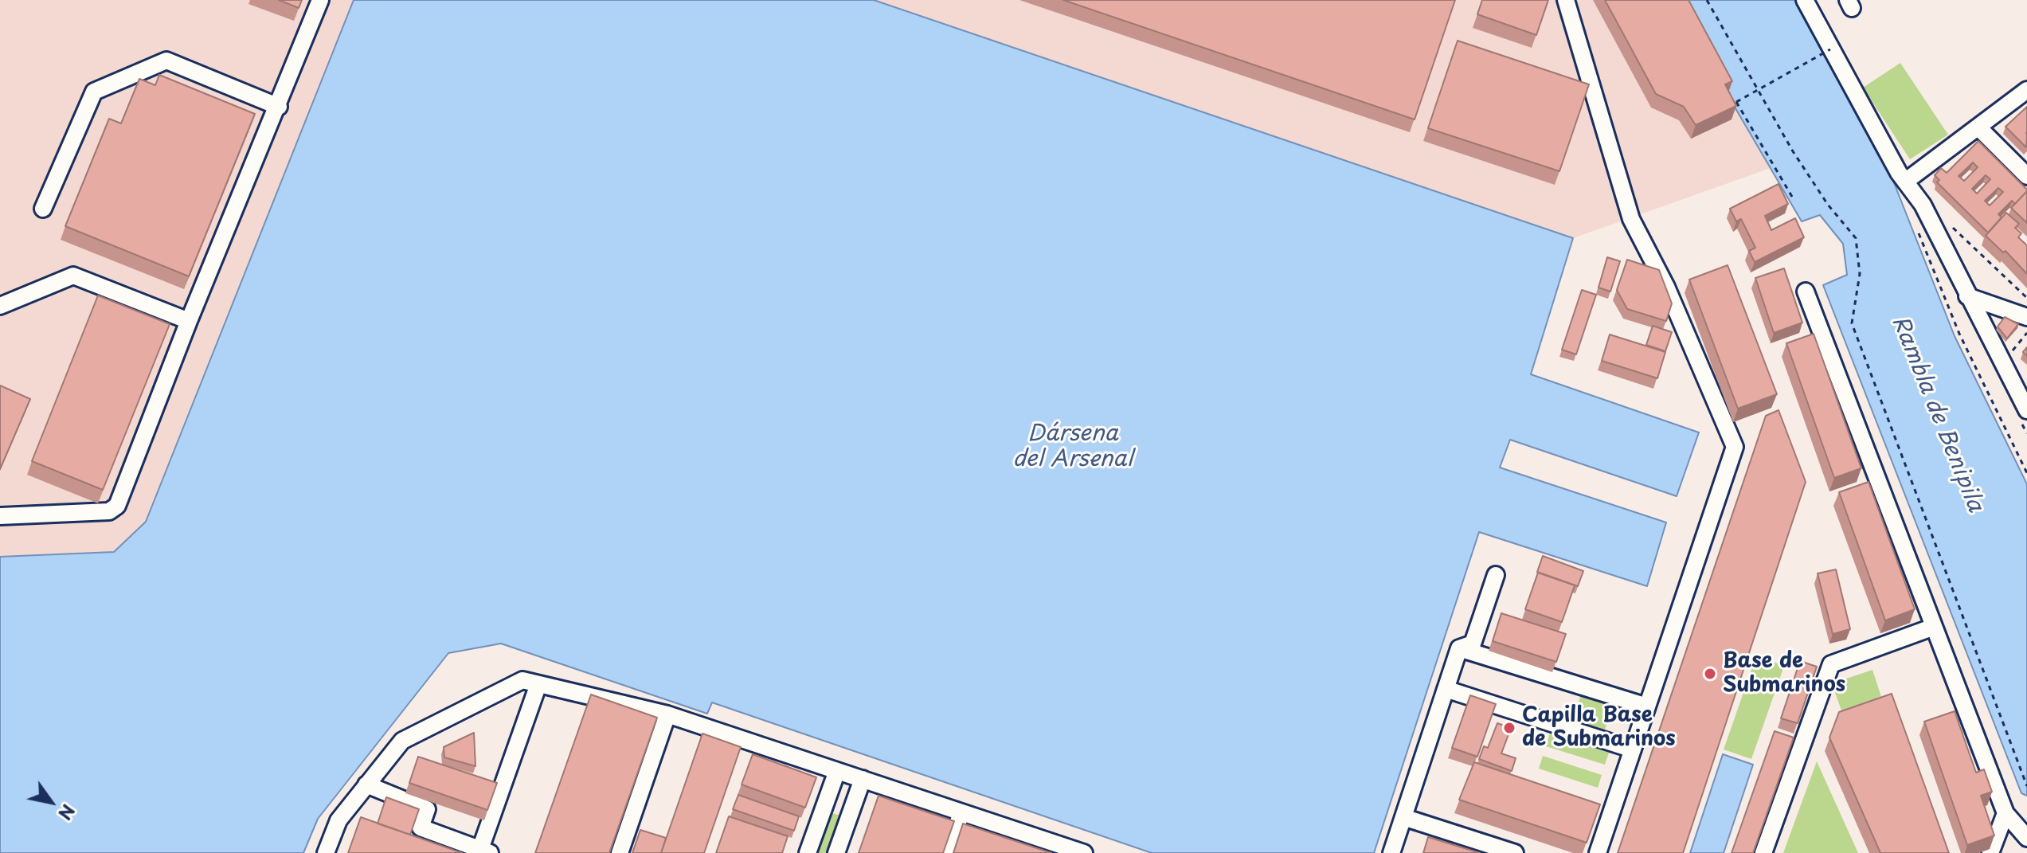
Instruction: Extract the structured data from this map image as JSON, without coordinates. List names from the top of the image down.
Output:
{
  "water": ["Rambla de Benipila", "Dársena del Arsenal"],
  "places": ["Base de Submarinos", "Capilla Base de Submarinos"],
  "north": "bottom right"
}
